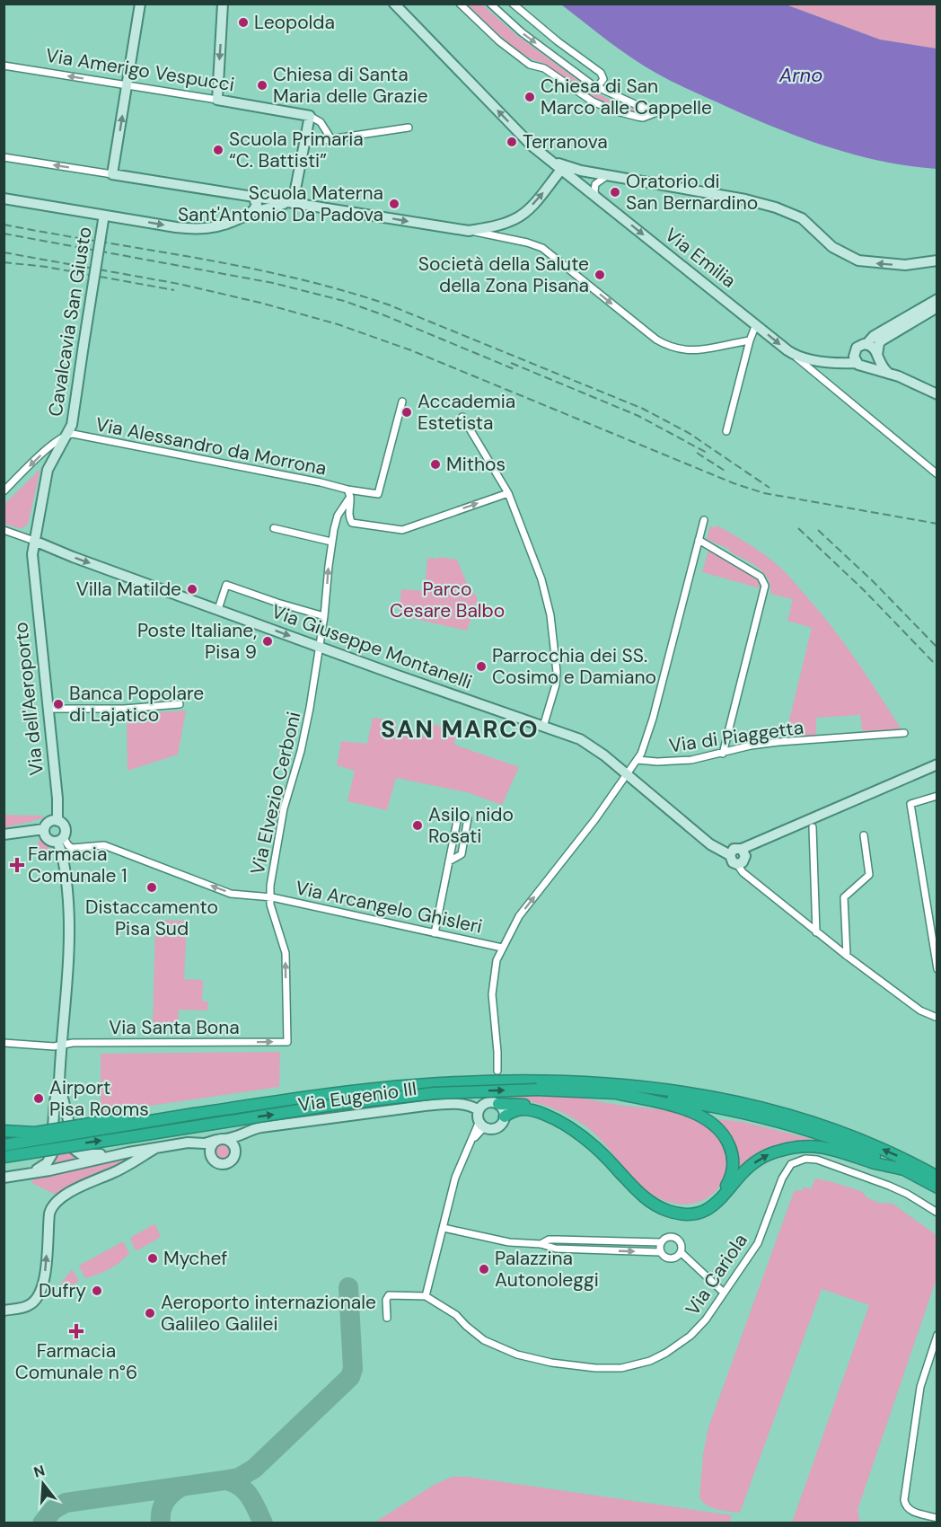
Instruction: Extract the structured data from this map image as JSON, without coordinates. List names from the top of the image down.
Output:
{
  "streets": {
    "street": [
      "Via Amerigo Vespucci",
      "Via Emilia",
      "Cavalcavia San Giusto",
      "Via Alessandro da Morrona",
      "Via Giuseppe Montanelli",
      "Via dell'Aeroporto",
      "Via di Piaggetta",
      "Via Elvezio Cerboni",
      "Via Arcangelo Ghisleri",
      "Via Santa Bona",
      "Via Eugenio III",
      "Via Cariola"
    ]
  },
  "crossings": [
    ["Cavalcavia San Giusto", "Via Alessandro da Morrona"],
    ["Cavalcavia San Giusto", "Via Giuseppe Montanelli"],
    ["Cavalcavia San Giusto", "Via dell'Aeroporto"],
    ["Via Giuseppe Montanelli", "Via dell'Aeroporto"],
    ["Via Giuseppe Montanelli", "Via Elvezio Cerboni"],
    ["Via dell'Aeroporto", "Via Arcangelo Ghisleri"],
    ["Via Elvezio Cerboni", "Via Arcangelo Ghisleri"],
    ["Via Elvezio Cerboni", "Via Santa Bona"]
  ],
  "one_way": [
    "Via Amerigo Vespucci",
    "Via Giuseppe Montanelli",
    "Via Elvezio Cerboni",
    "Via Arcangelo Ghisleri",
    "Via Santa Bona"
  ],
  "districts": ["SAN MARCO"],
  "water": ["Arno"],
  "parks": ["Parco Cesare Balbo"],
  "places": {
    "other": [
      "Leopolda",
      "Chiesa di Santa Maria delle Grazie",
      "Chiesa di San Marco alle Cappelle",
      "Terranova",
      "Scuola Primaria “C. Battisti”",
      "Oratorio di San Bernardino",
      "Scuola Materna Sant'Antonio Da Padova",
      "Società della Salute della Zona Pisana",
      "Accademia Estetista",
      "Mithos",
      "Villa Matilde",
      "Poste Italiane, Pisa 9",
      "Parrocchia dei SS. Cosimo e Damiano",
      "Banca Popolare di Lajatico",
      "Asilo nido Rosati",
      "Distaccamento Pisa Sud",
      "Airport Pisa Rooms",
      "Mychef",
      "Palazzina Autonoleggi",
      "Dufry",
      "Aeroporto internazionale Galileo Galilei"
    ],
    "health": ["Farmacia Comunale 1", "Farmacia Comunale n°6"]
  },
  "north": "top"
}
